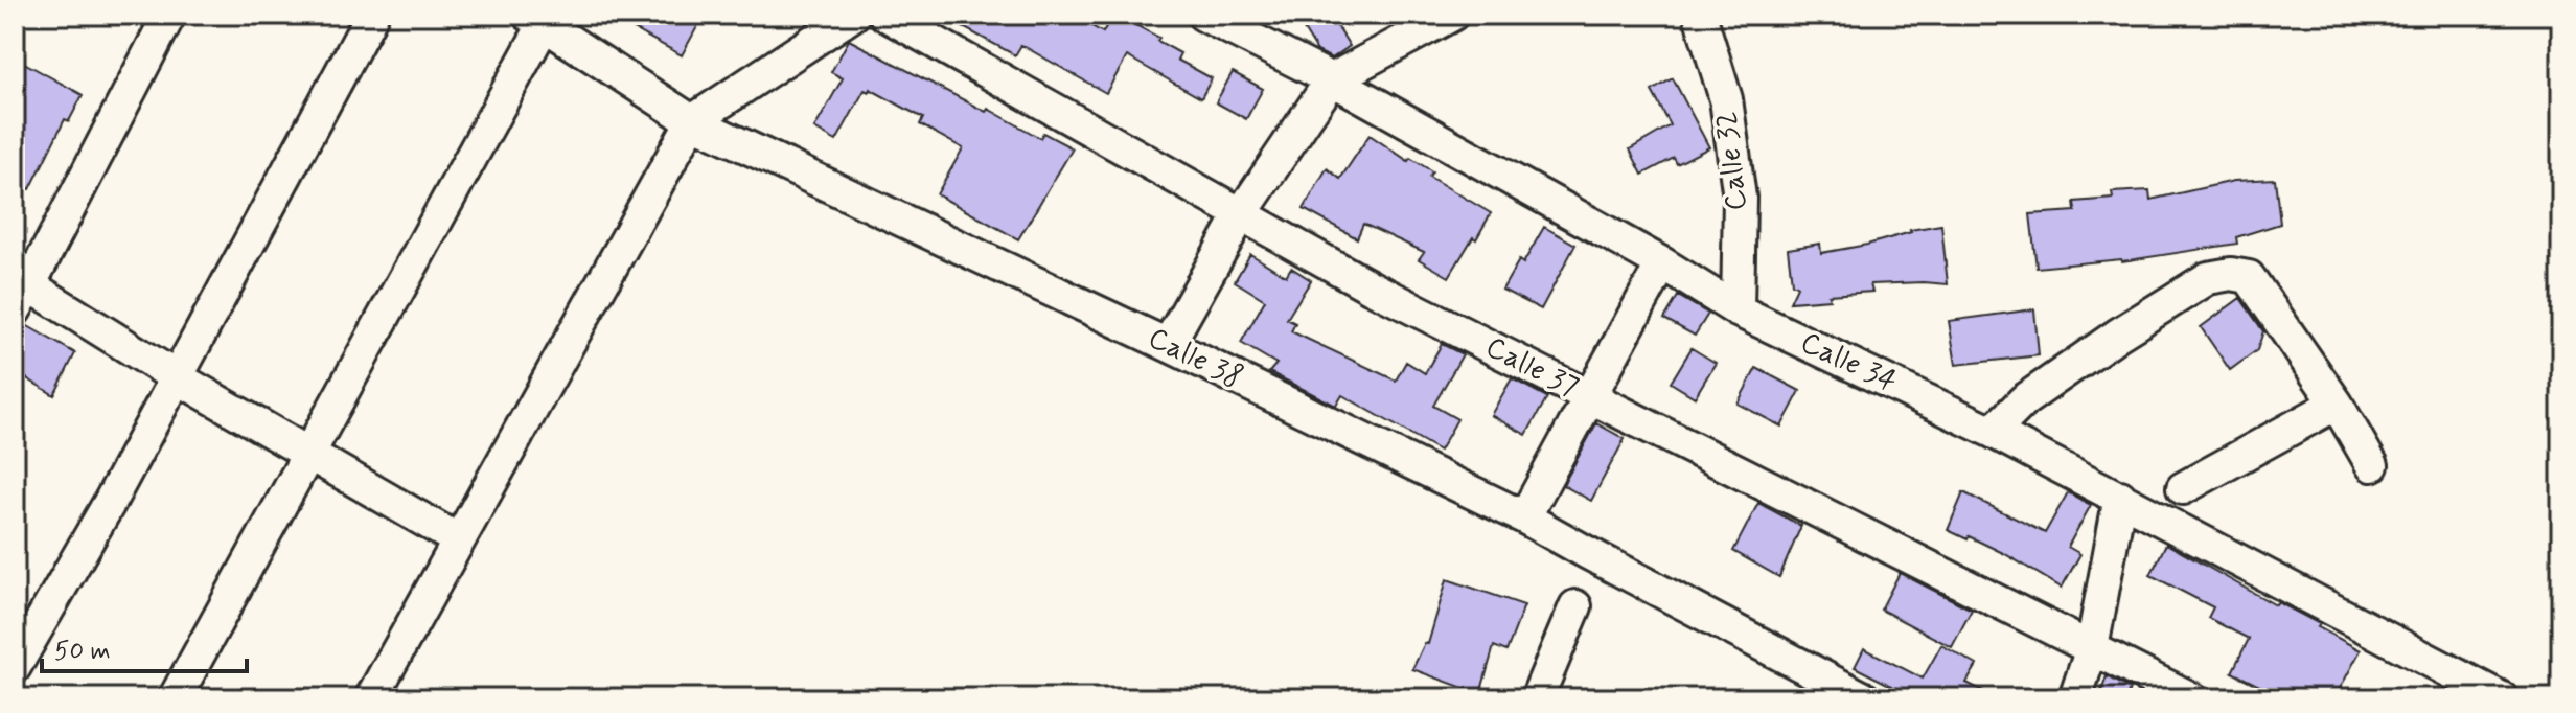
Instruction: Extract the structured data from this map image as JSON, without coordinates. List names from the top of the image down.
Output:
{
  "streets": {
    "street": [
      "Calle 32",
      "Calle 38",
      "Calle 34",
      "Calle 37"
    ]
  },
  "crossings": [
    ["Calle 32", "Calle 34"]
  ],
  "scale_bar": "50 m"
}
